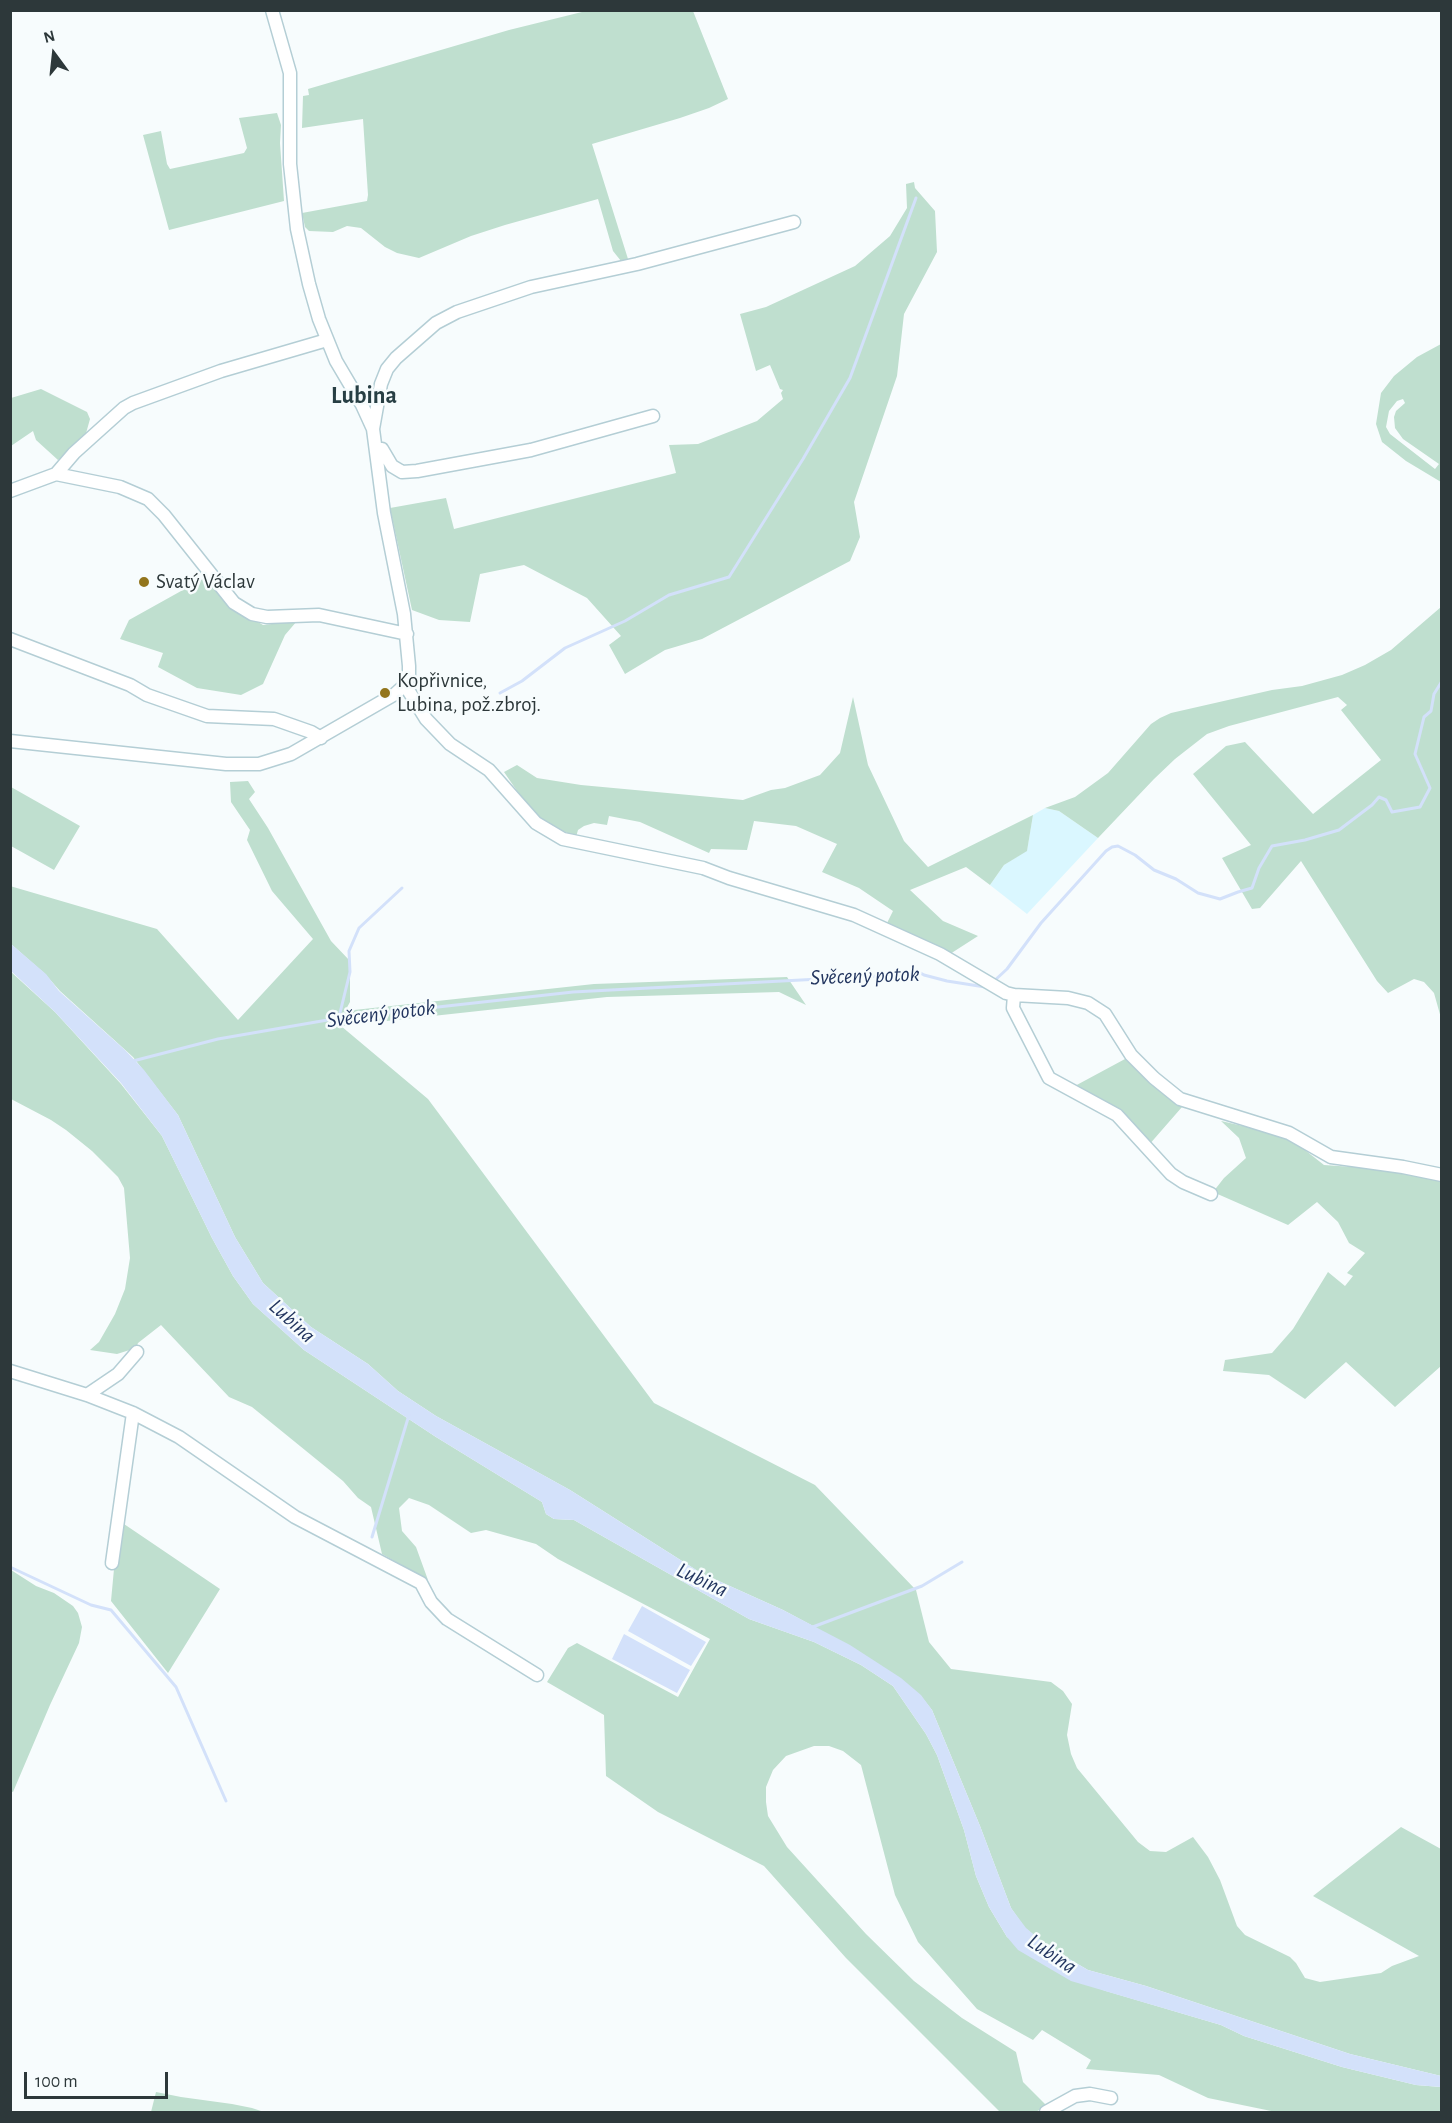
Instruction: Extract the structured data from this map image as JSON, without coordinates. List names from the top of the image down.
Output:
{
  "districts": ["Lubina"],
  "water": ["Svěcený potok", "Lubina"],
  "places": ["Svatý Václav", "Kopřivnice, Lubina, pož.zbroj."],
  "scale_bar": "100 m",
  "north": "top"
}
